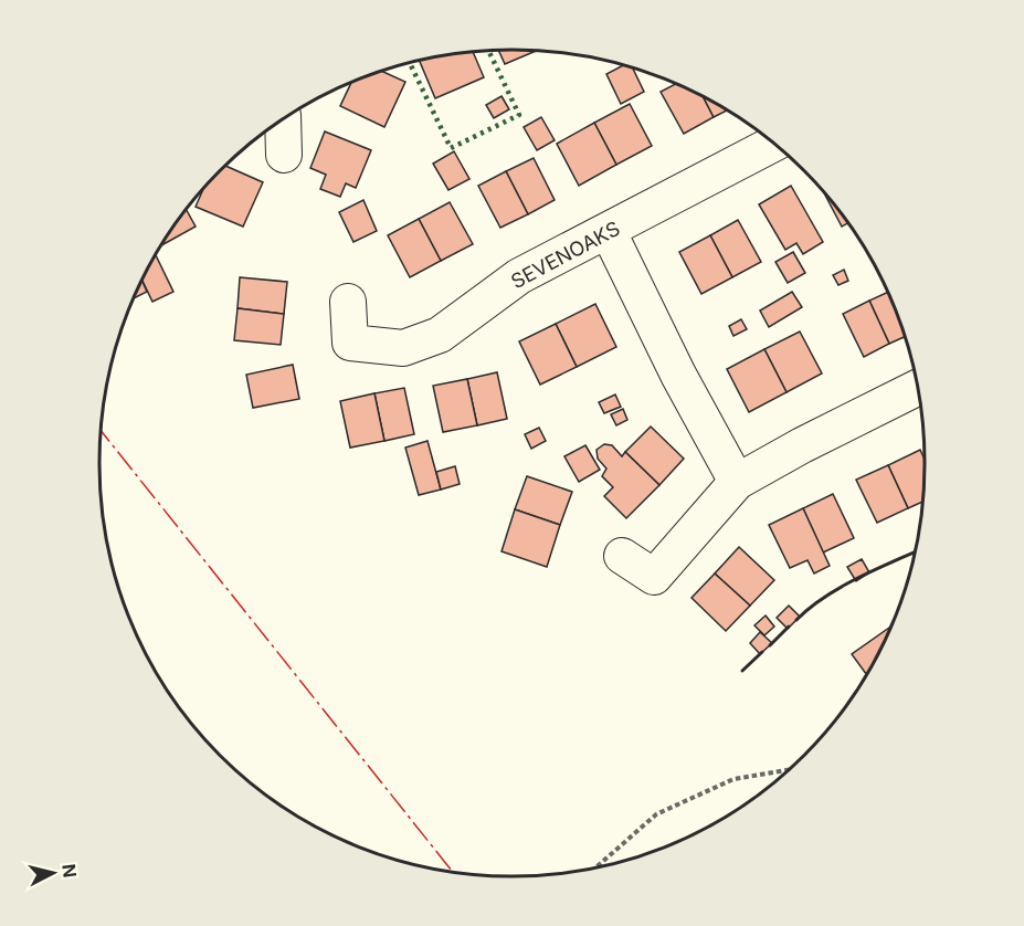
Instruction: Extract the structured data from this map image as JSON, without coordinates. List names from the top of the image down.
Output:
{
  "streets": {
    "street": ["SEVENOAKS"]
  },
  "north": "right"
}
